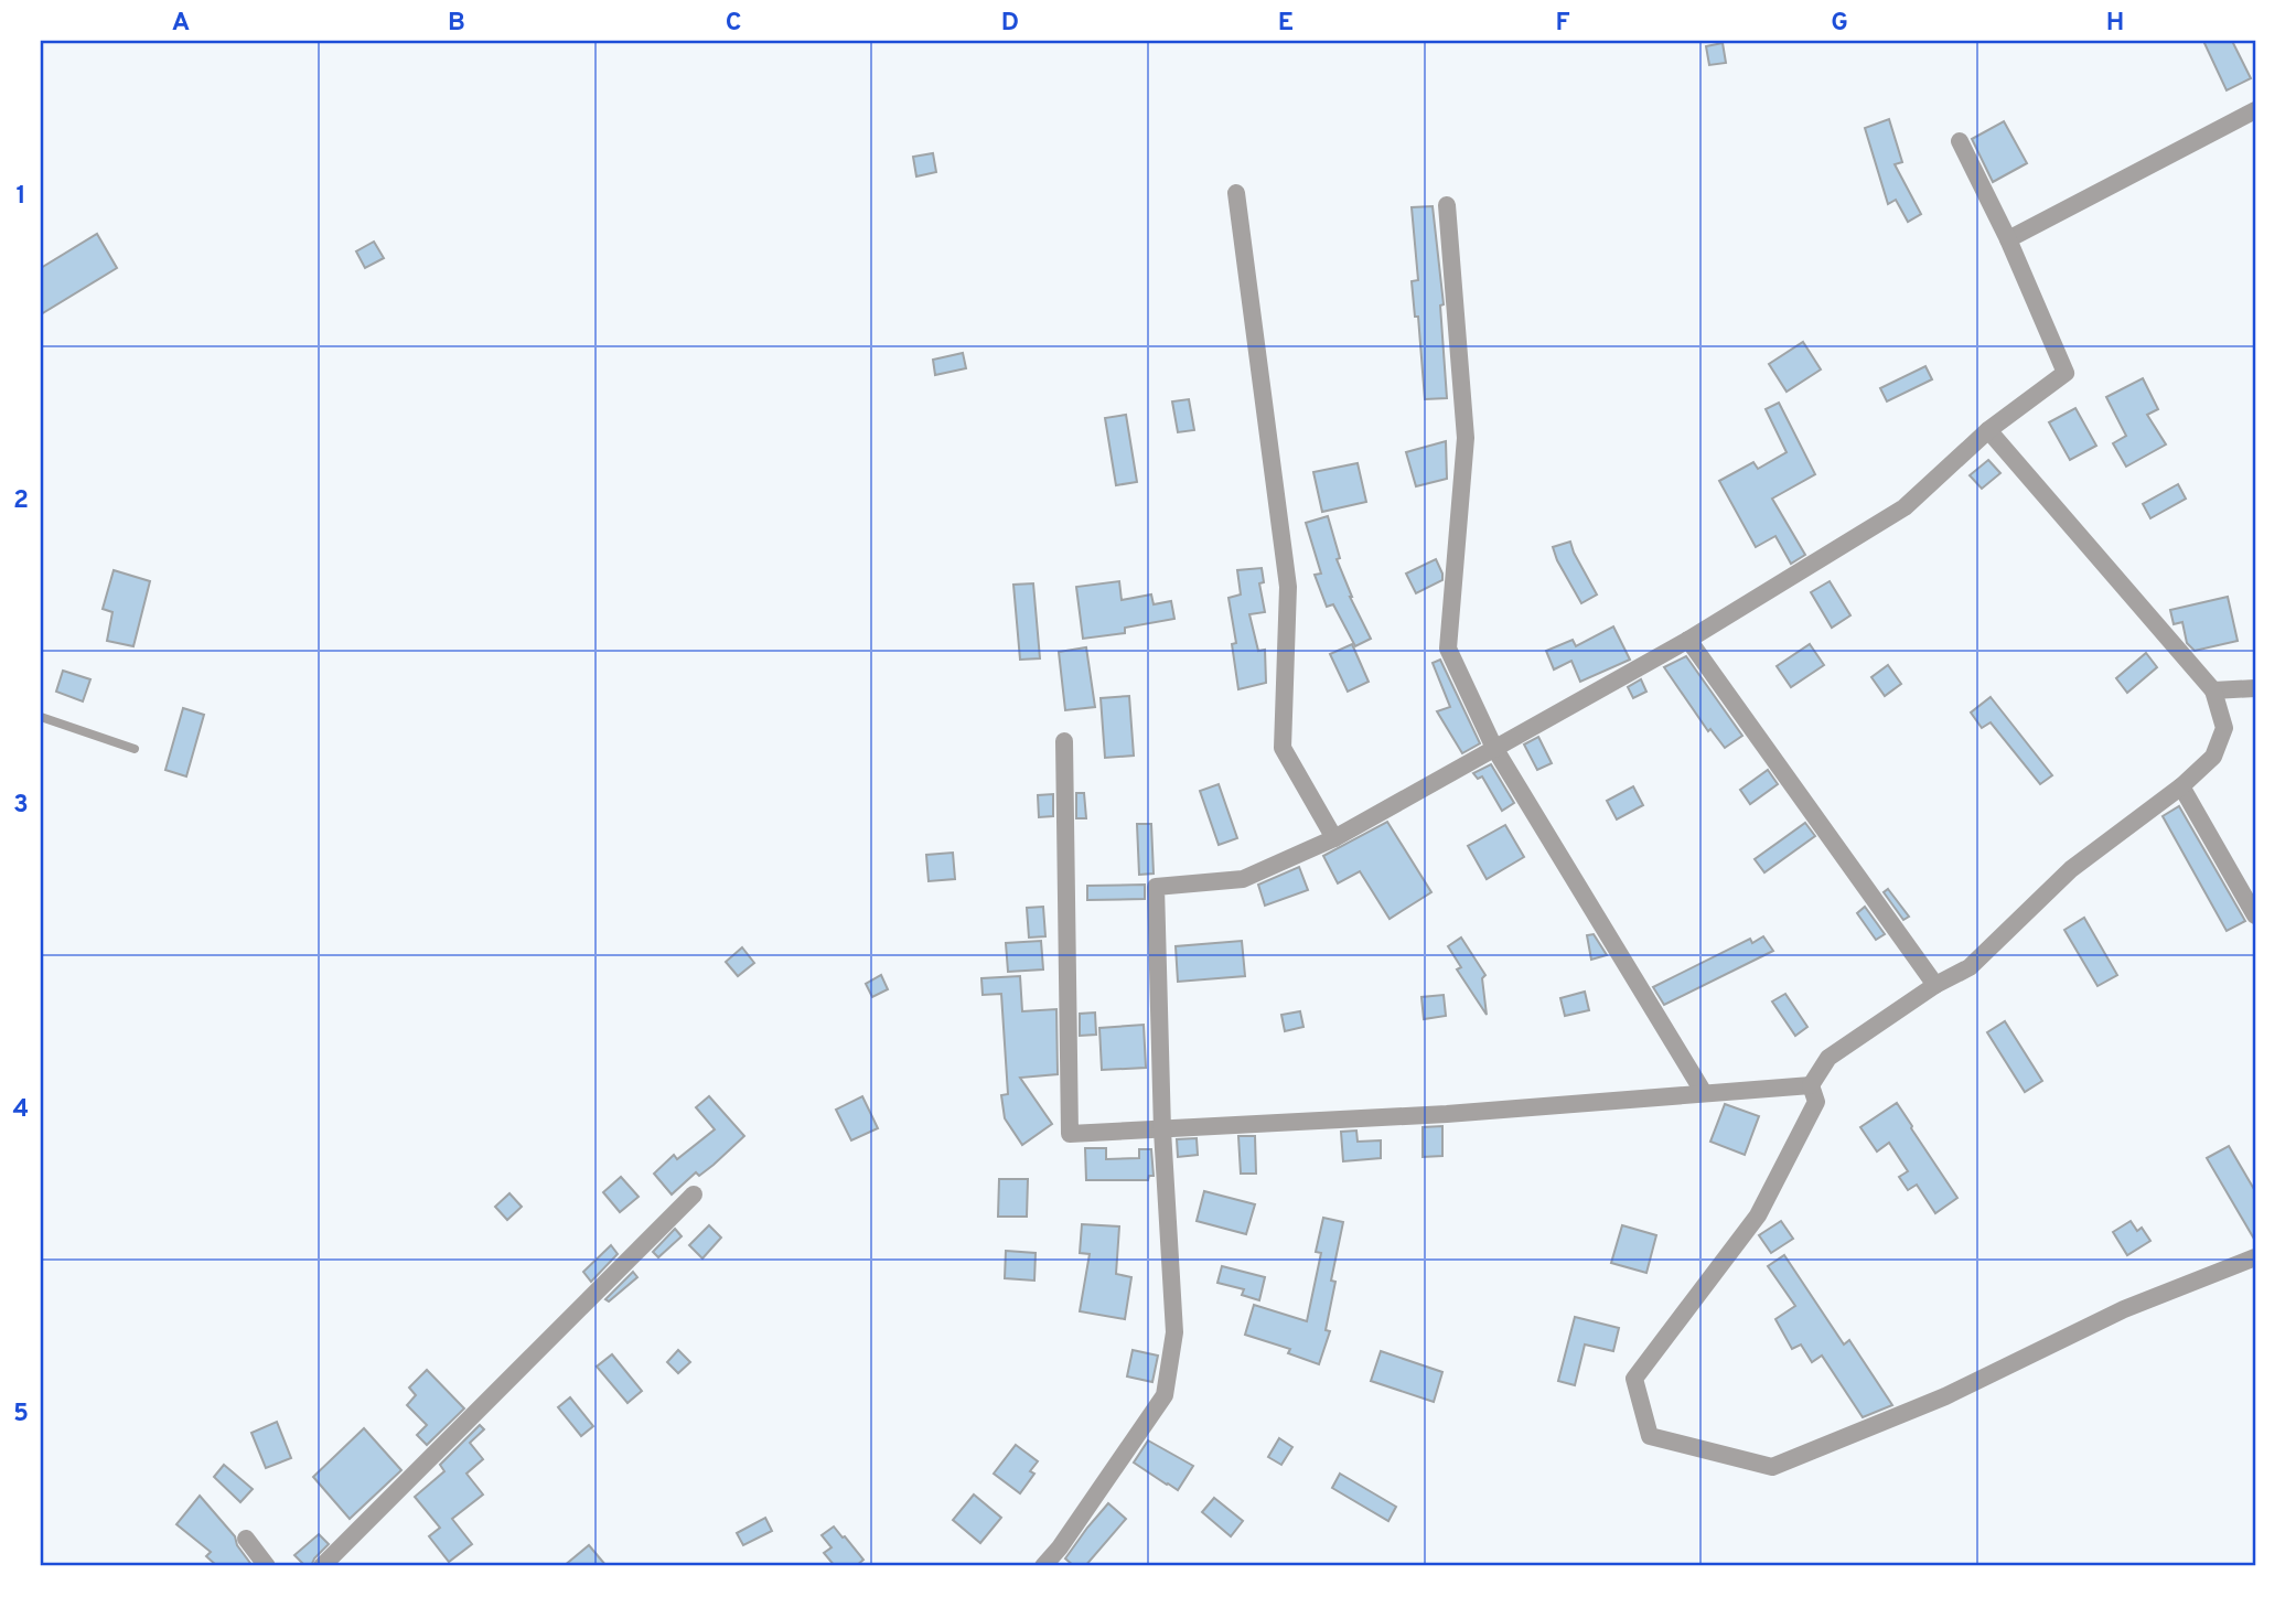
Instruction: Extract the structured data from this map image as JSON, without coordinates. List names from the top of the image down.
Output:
{
  "grid": {
    "columns": [
      "A",
      "B",
      "C",
      "D",
      "E",
      "F",
      "G",
      "H"
    ],
    "rows": [
      "1",
      "2",
      "3",
      "4",
      "5"
    ]
  }
}
